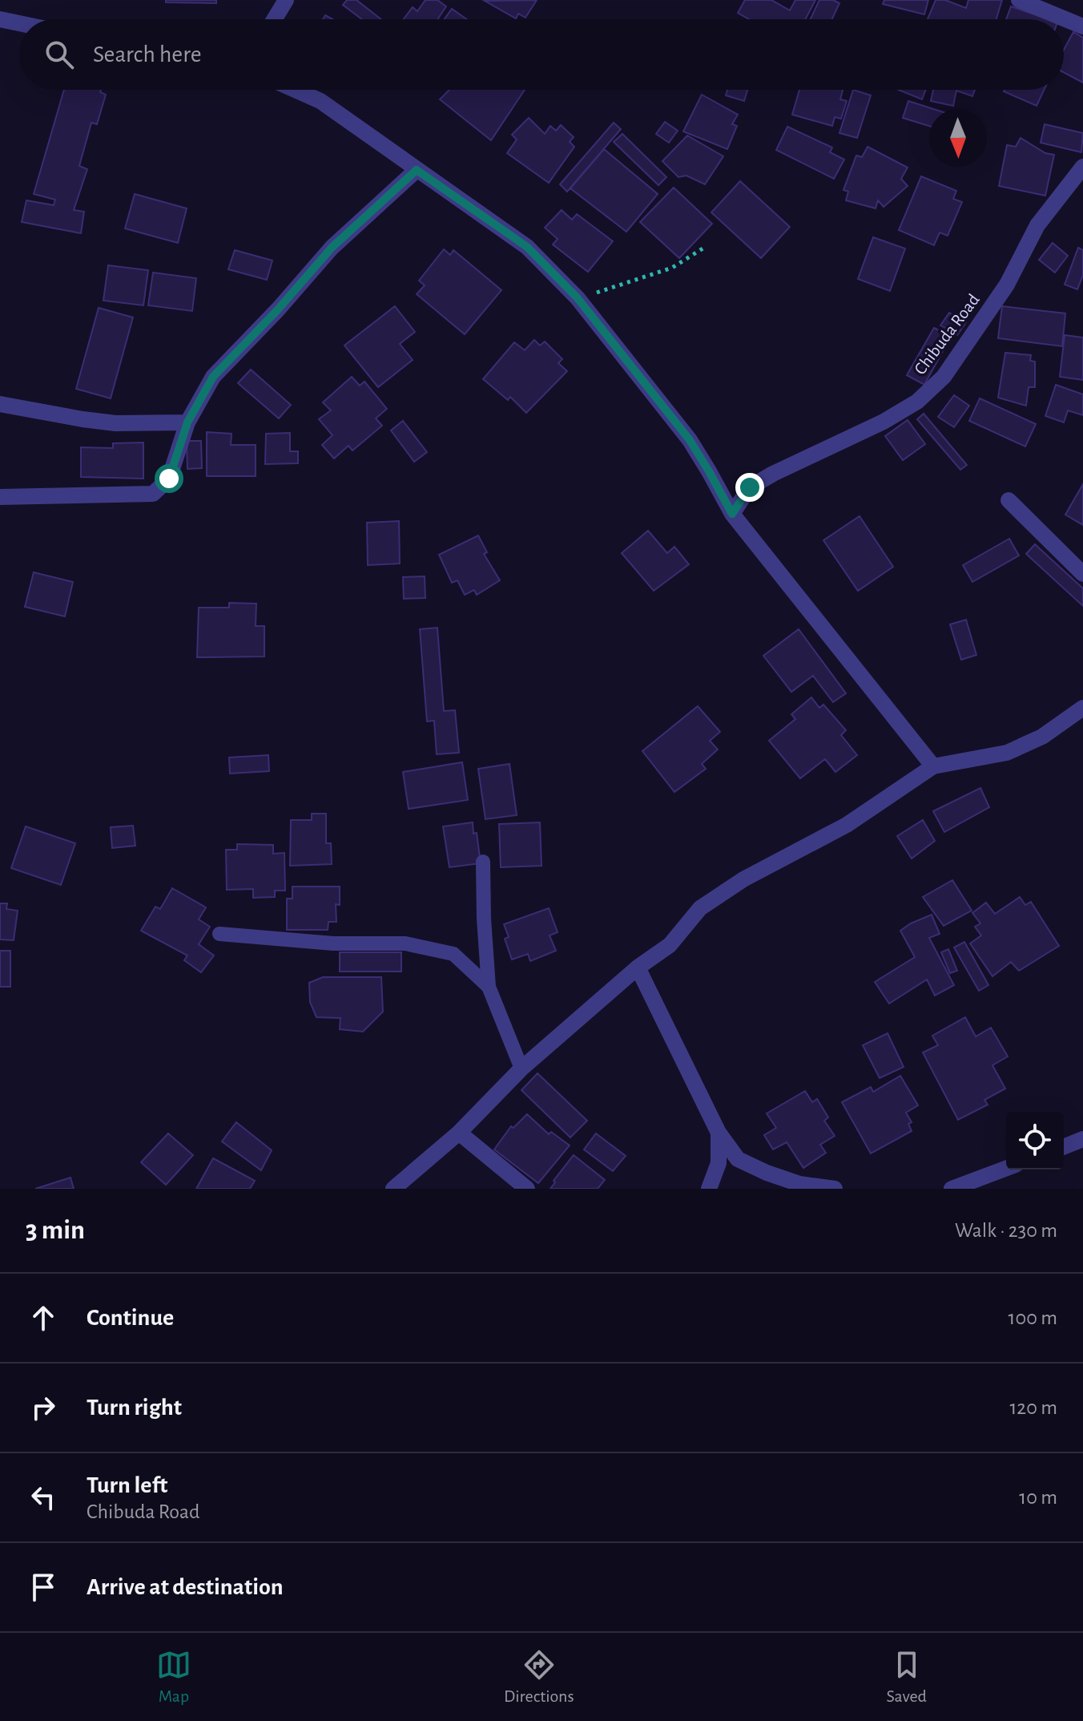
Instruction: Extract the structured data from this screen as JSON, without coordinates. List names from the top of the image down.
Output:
{
  "streets": {
    "street": ["Chibuda Road"]
  },
  "north": "bottom",
  "page": {
    "search": "Search here",
    "heading": ["3 min", "Walk · 230 m"],
    "list": [
      ["Continue", "100 m"],
      ["Turn right", "120 m"],
      ["Turn left", "Chibuda Road", "10 m"],
      "Arrive at destination"
    ],
    "nav": ["Map", "Directions", "Saved"]
  }
}
